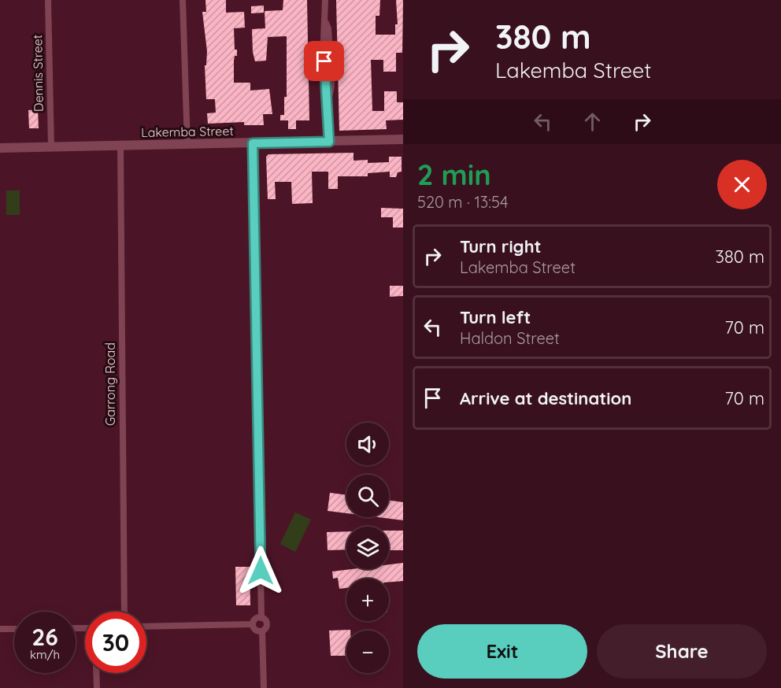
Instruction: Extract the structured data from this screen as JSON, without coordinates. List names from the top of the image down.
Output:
{
  "streets": {
    "main road": ["Lakemba Street"],
    "street": ["Dennis Street", "Garrong Road"]
  },
  "crossings": [
    ["Dennis Street", "Lakemba Street"],
    ["Lakemba Street", "Garrong Road"]
  ],
  "page": {
    "turn": ["380 m", "Lakemba Street"],
    "heading": ["2 min", "520 m · 13:54"],
    "list": [
      {
        "name": "Turn right",
        "note": "Lakemba Street",
        "value": "380 m"
      },
      {
        "name": "Turn left",
        "note": "Haldon Street",
        "value": "70 m"
      },
      {
        "name": "Arrive at destination",
        "value": "70 m"
      }
    ],
    "map_buttons": ["+", "−"],
    "speed": "26 km/h",
    "limit": "30",
    "buttons": ["Exit", "Share"]
  }
}
